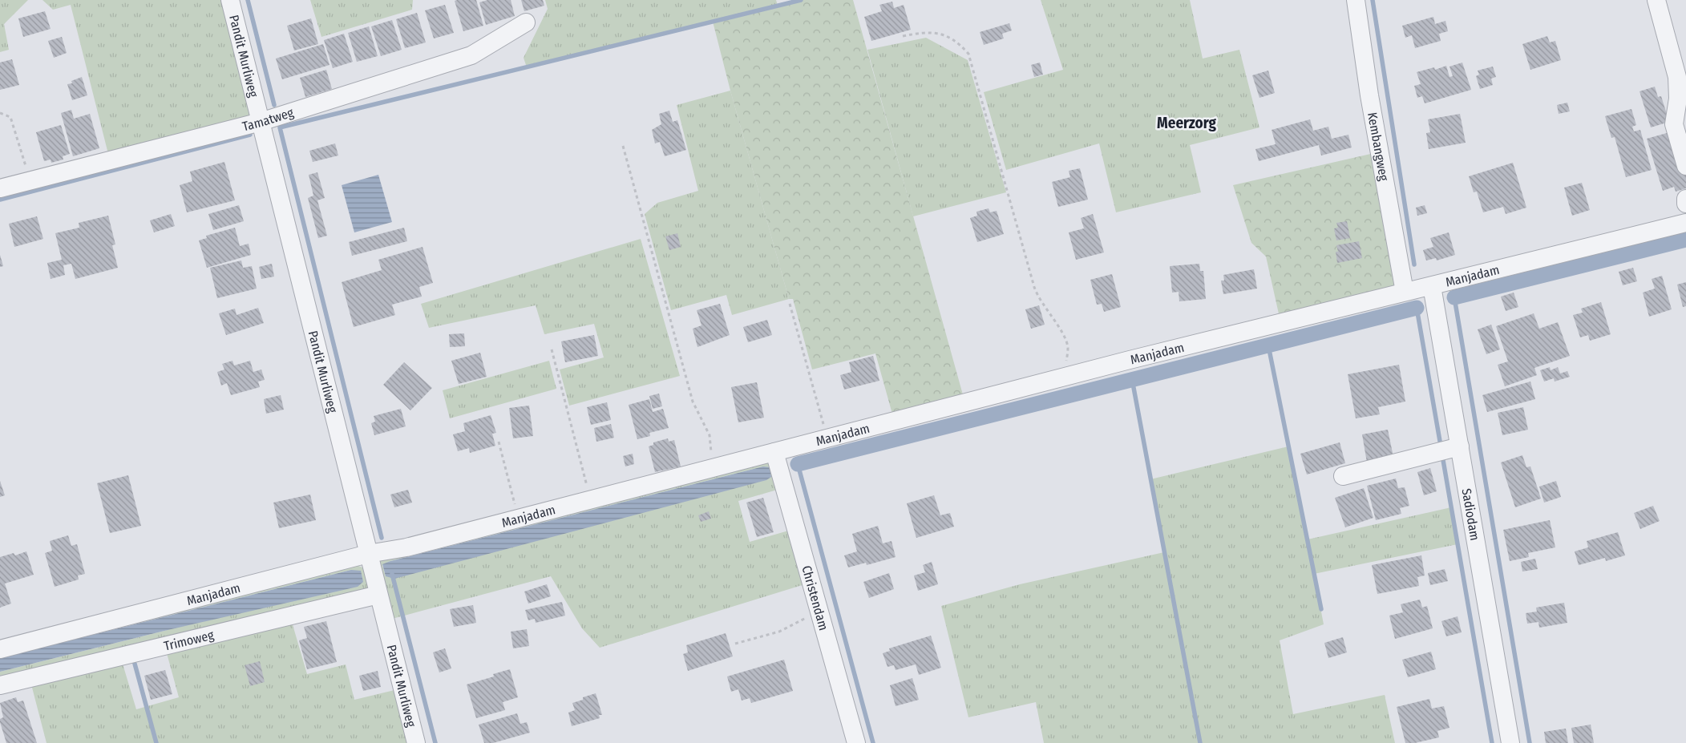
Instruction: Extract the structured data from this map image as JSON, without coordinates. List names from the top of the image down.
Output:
{
  "streets": {
    "street": [
      "Pandit Murliweg",
      "Tamatweg",
      "Kembangweg",
      "Manjadam",
      "Sadiodam",
      "Christendam",
      "Trimoweg"
    ]
  },
  "crossings": [
    ["Pandit Murliweg", "Tamatweg"],
    ["Pandit Murliweg", "Manjadam"],
    ["Pandit Murliweg", "Trimoweg"],
    ["Kembangweg", "Manjadam"],
    ["Manjadam", "Sadiodam"],
    ["Manjadam", "Christendam"]
  ],
  "districts": ["Meerzorg"]
}
